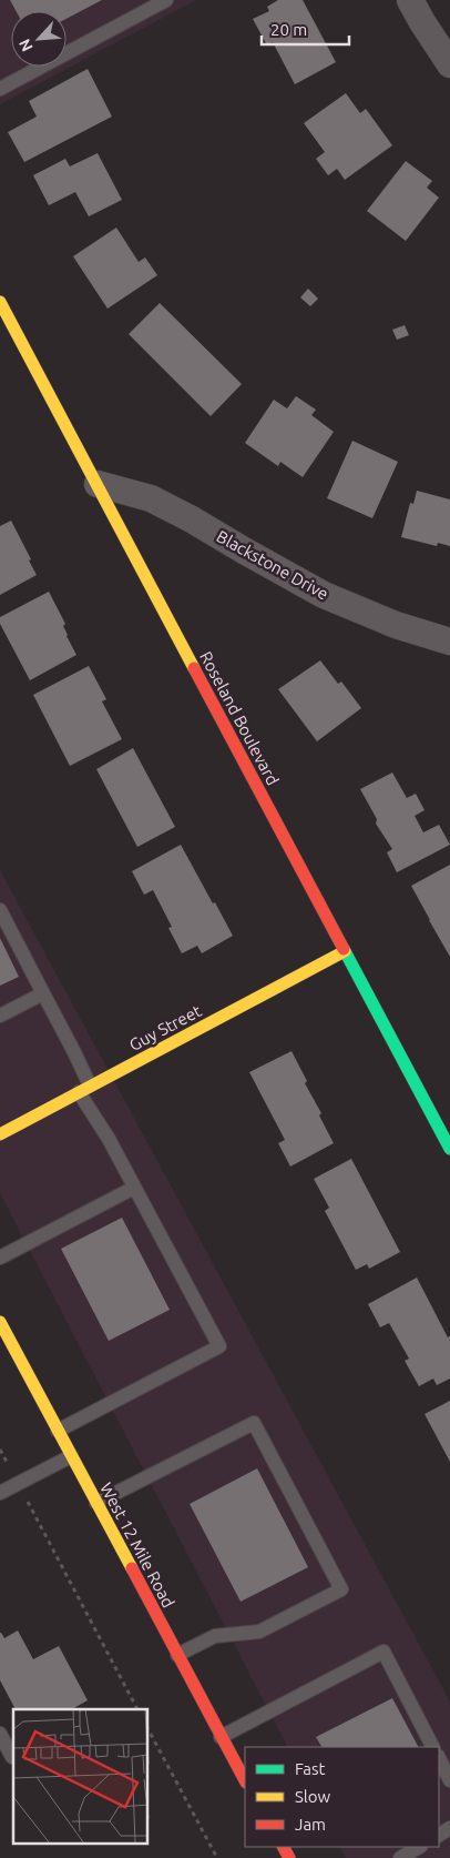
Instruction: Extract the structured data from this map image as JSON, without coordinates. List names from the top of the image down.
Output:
{
  "streets": {
    "street": [
      "Blackstone Drive",
      "Roseland Boulevard",
      "Guy Street",
      "West 12 Mile Road"
    ]
  },
  "crossings": [
    ["Blackstone Drive", "Roseland Boulevard"],
    ["Roseland Boulevard", "Guy Street"]
  ],
  "legend": ["Fast", "Slow", "Jam"],
  "scale_bar": "20 m",
  "north": "bottom left"
}
